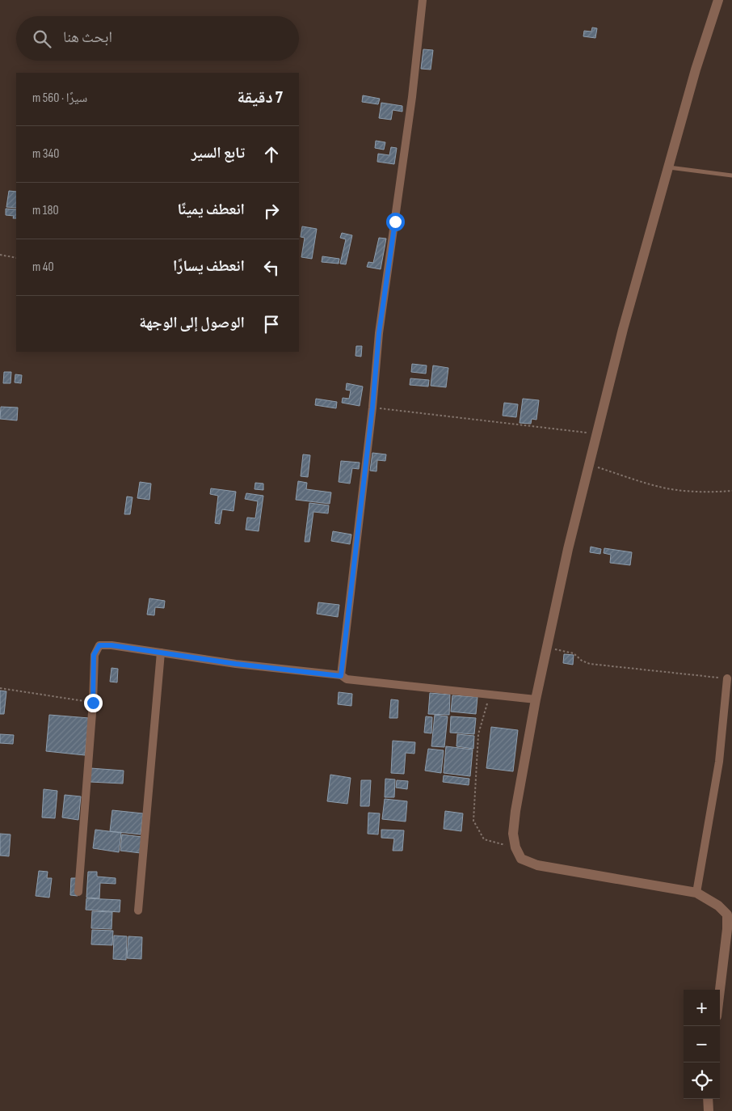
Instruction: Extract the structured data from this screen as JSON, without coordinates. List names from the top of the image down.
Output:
{
  "page": {
    "search": "ابحث هنا",
    "heading": ["7 دقيقة", "سيرًا · 560 m"],
    "list": [
      ["تابع السير", "340 m"],
      ["انعطف يمينًا", "180 m"],
      ["انعطف يسارًا", "40 m"],
      "الوصول إلى الوجهة"
    ],
    "map_buttons": ["+", "−"]
  }
}
